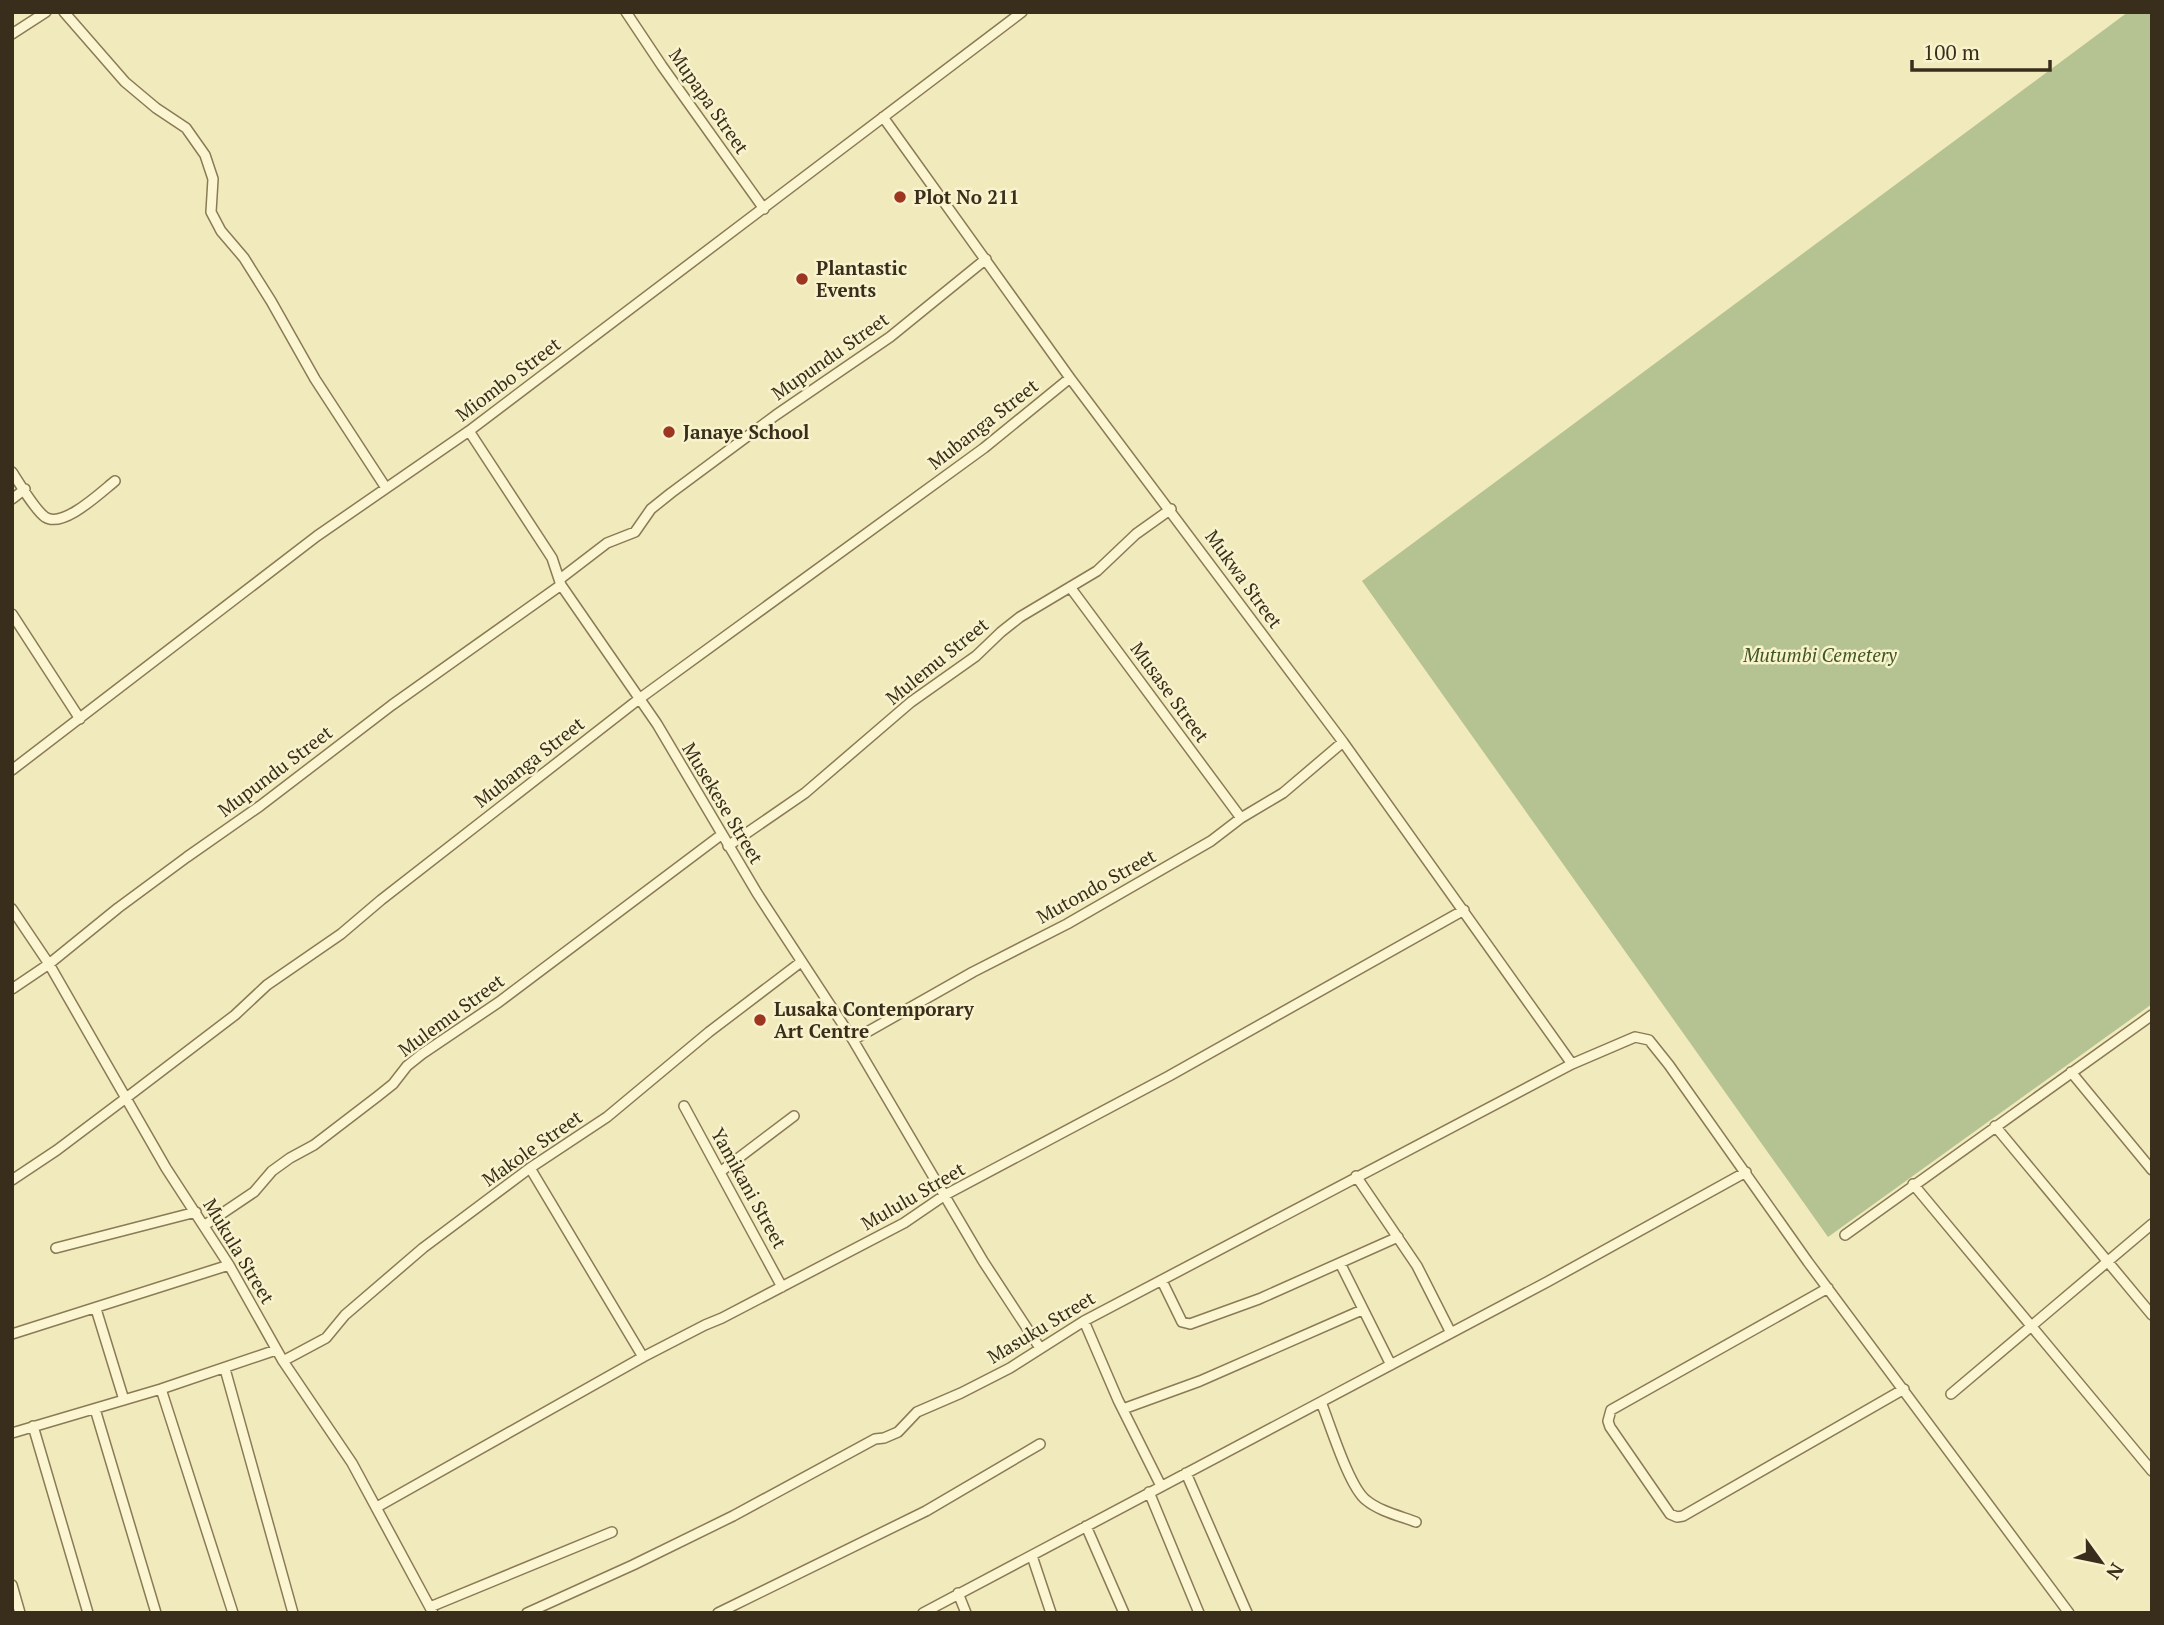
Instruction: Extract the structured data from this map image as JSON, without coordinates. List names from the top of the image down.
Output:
{
  "streets": {
    "street": [
      "Mupapa Street",
      "Mupundu Street",
      "Miombo Street",
      "Mubanga Street",
      "Mukwa Street",
      "Mulemu Street",
      "Musase Street",
      "Musekese Street",
      "Mutondo Street",
      "Makole Street",
      "Yamikani Street",
      "Mululu Street",
      "Mukula Street",
      "Masuku Street"
    ]
  },
  "crossings": [
    ["Mupapa Street", "Miombo Street"],
    ["Mupundu Street", "Mukwa Street"],
    ["Mupundu Street", "Musekese Street"],
    ["Mupundu Street", "Mukula Street"],
    ["Miombo Street", "Mukwa Street"],
    ["Miombo Street", "Musekese Street"],
    ["Mubanga Street", "Mukwa Street"],
    ["Mubanga Street", "Musekese Street"],
    ["Mubanga Street", "Mukula Street"],
    ["Mukwa Street", "Mulemu Street"],
    ["Mukwa Street", "Mutondo Street"],
    ["Mukwa Street", "Mululu Street"],
    ["Mukwa Street", "Masuku Street"],
    ["Mulemu Street", "Musase Street"],
    ["Mulemu Street", "Musekese Street"],
    ["Mulemu Street", "Mukula Street"],
    ["Musase Street", "Mutondo Street"],
    ["Musekese Street", "Mutondo Street"],
    ["Musekese Street", "Makole Street"],
    ["Musekese Street", "Mululu Street"],
    ["Musekese Street", "Masuku Street"],
    ["Makole Street", "Mukula Street"],
    ["Yamikani Street", "Mululu Street"],
    ["Mululu Street", "Mukula Street"]
  ],
  "parks": ["Mutumbi Cemetery"],
  "places": [
    "Plot No 211",
    "Plantastic Events",
    "Janaye School",
    "Lusaka Contemporary Art Centre"
  ],
  "scale_bar": "100 m",
  "north": "bottom right"
}
